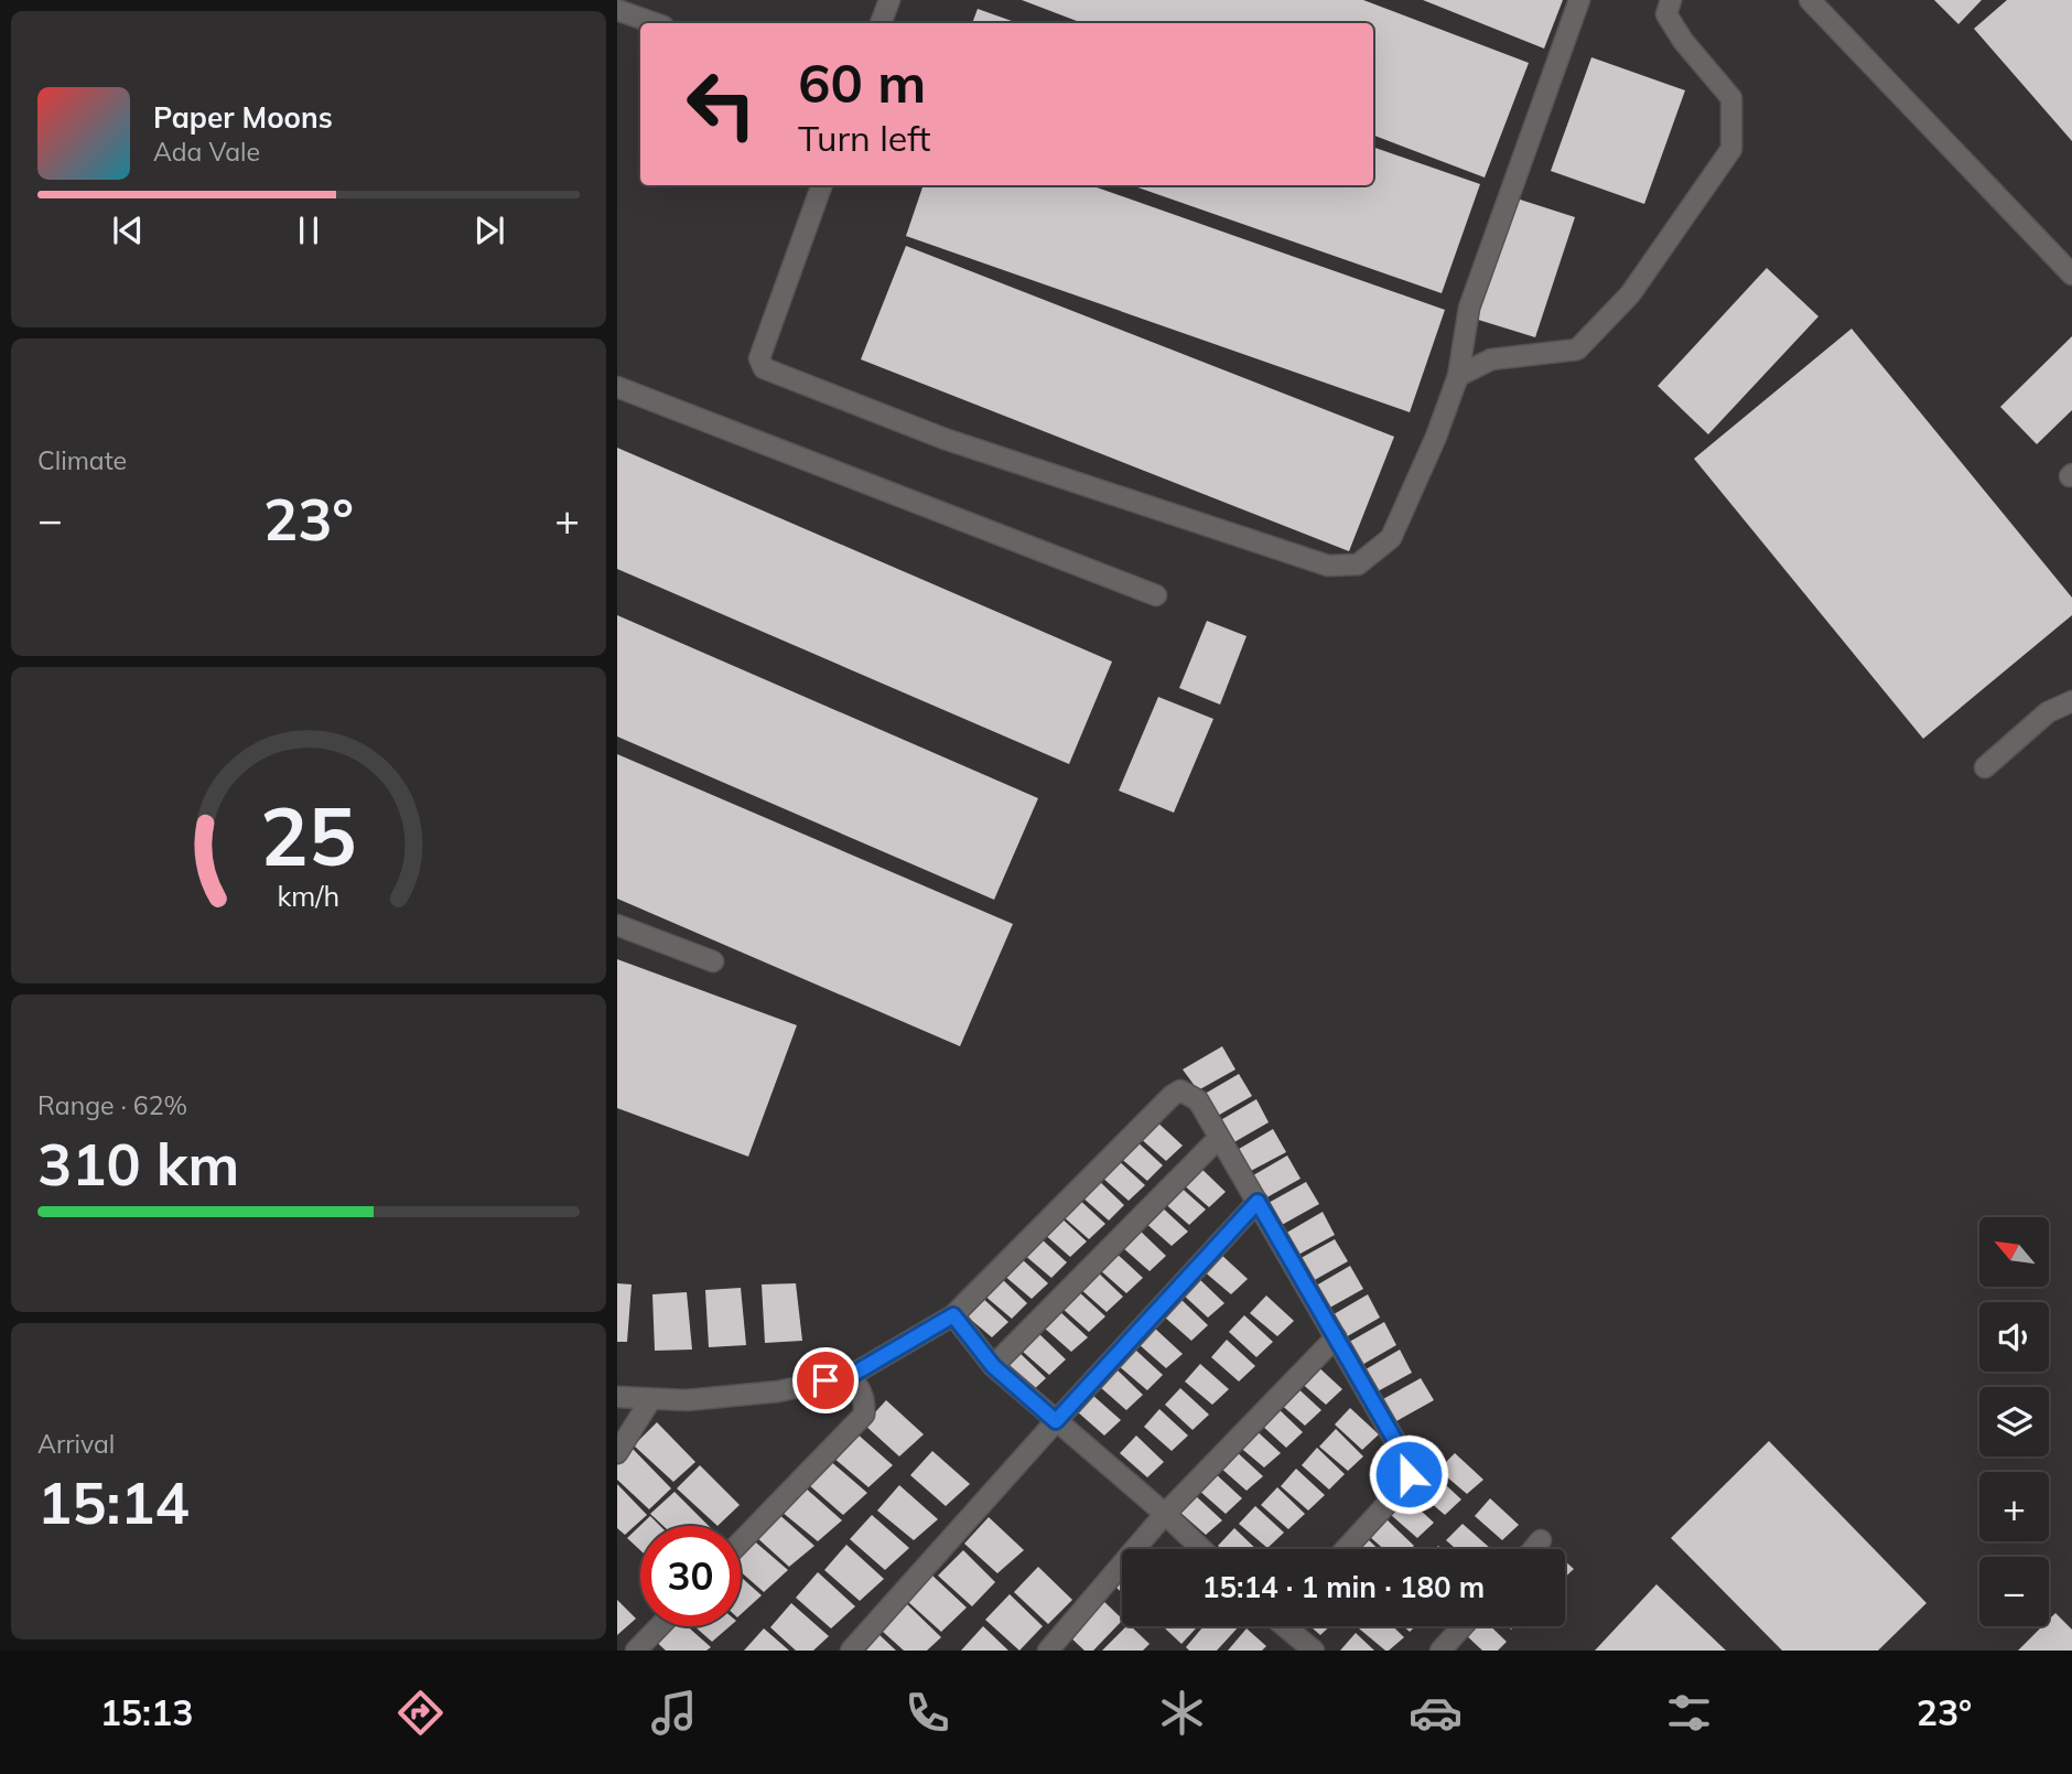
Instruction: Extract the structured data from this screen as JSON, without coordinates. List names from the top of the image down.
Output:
{
  "north": "top left",
  "page": {
    "turn": ["60 m", "Turn left"],
    "song": ["Paper Moons", "Ada Vale"],
    "tile": [
      "Climate",
      ["Range · 62%", "310 km"],
      ["Arrival", "15:14"]
    ],
    "heat": ["−", "23°", "+"],
    "map_buttons": ["+", "−"],
    "limit": "30",
    "trip": "15:14 · 1 min · 180 m",
    "tabs": ["15:13", "23°"],
    "gauge": ["25", "km/h"]
  }
}
